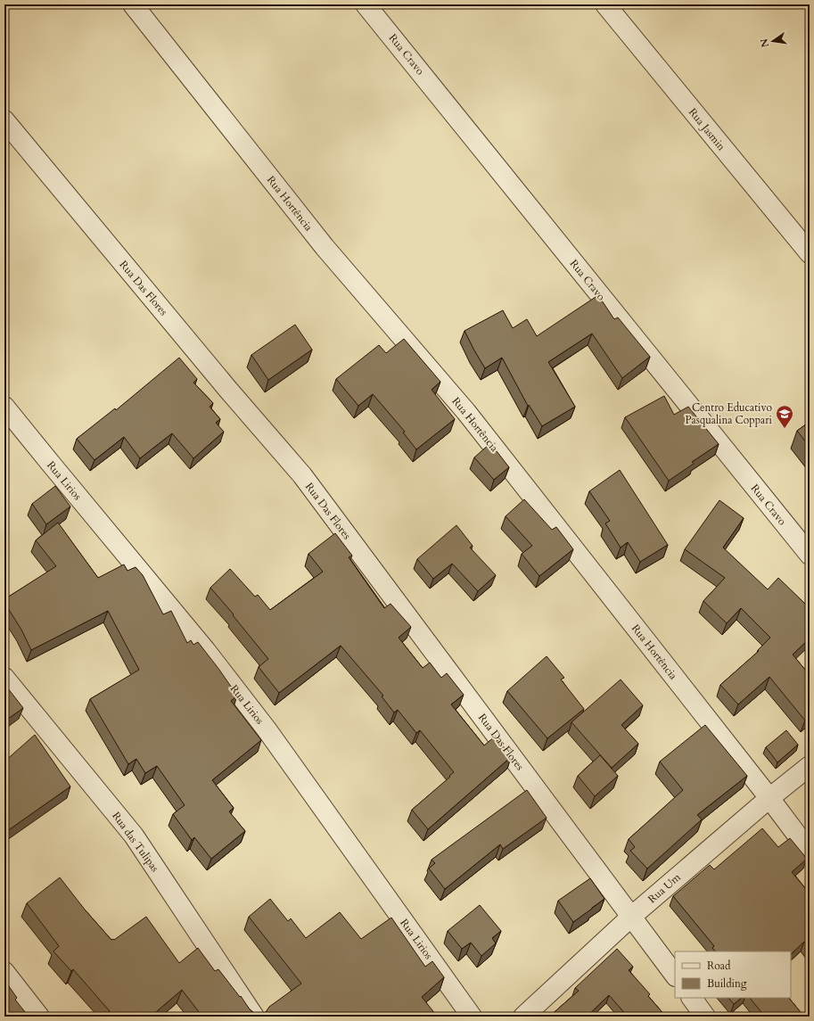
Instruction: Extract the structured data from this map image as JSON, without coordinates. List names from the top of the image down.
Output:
{
  "streets": {
    "street": [
      "Rua Cravo",
      "Rua Jasmin",
      "Rua Hortência",
      "Rua Das Flores",
      "Rua Lirios",
      "Rua das Tulipas",
      "Rua Um"
    ]
  },
  "crossings": [
    ["Rua Hortência", "Rua Um"],
    ["Rua Das Flores", "Rua Um"]
  ],
  "places": {
    "school or university": ["Centro Educativo Pasqualina Coppari"]
  },
  "legend": ["Road", "Building"],
  "north": "left"
}
